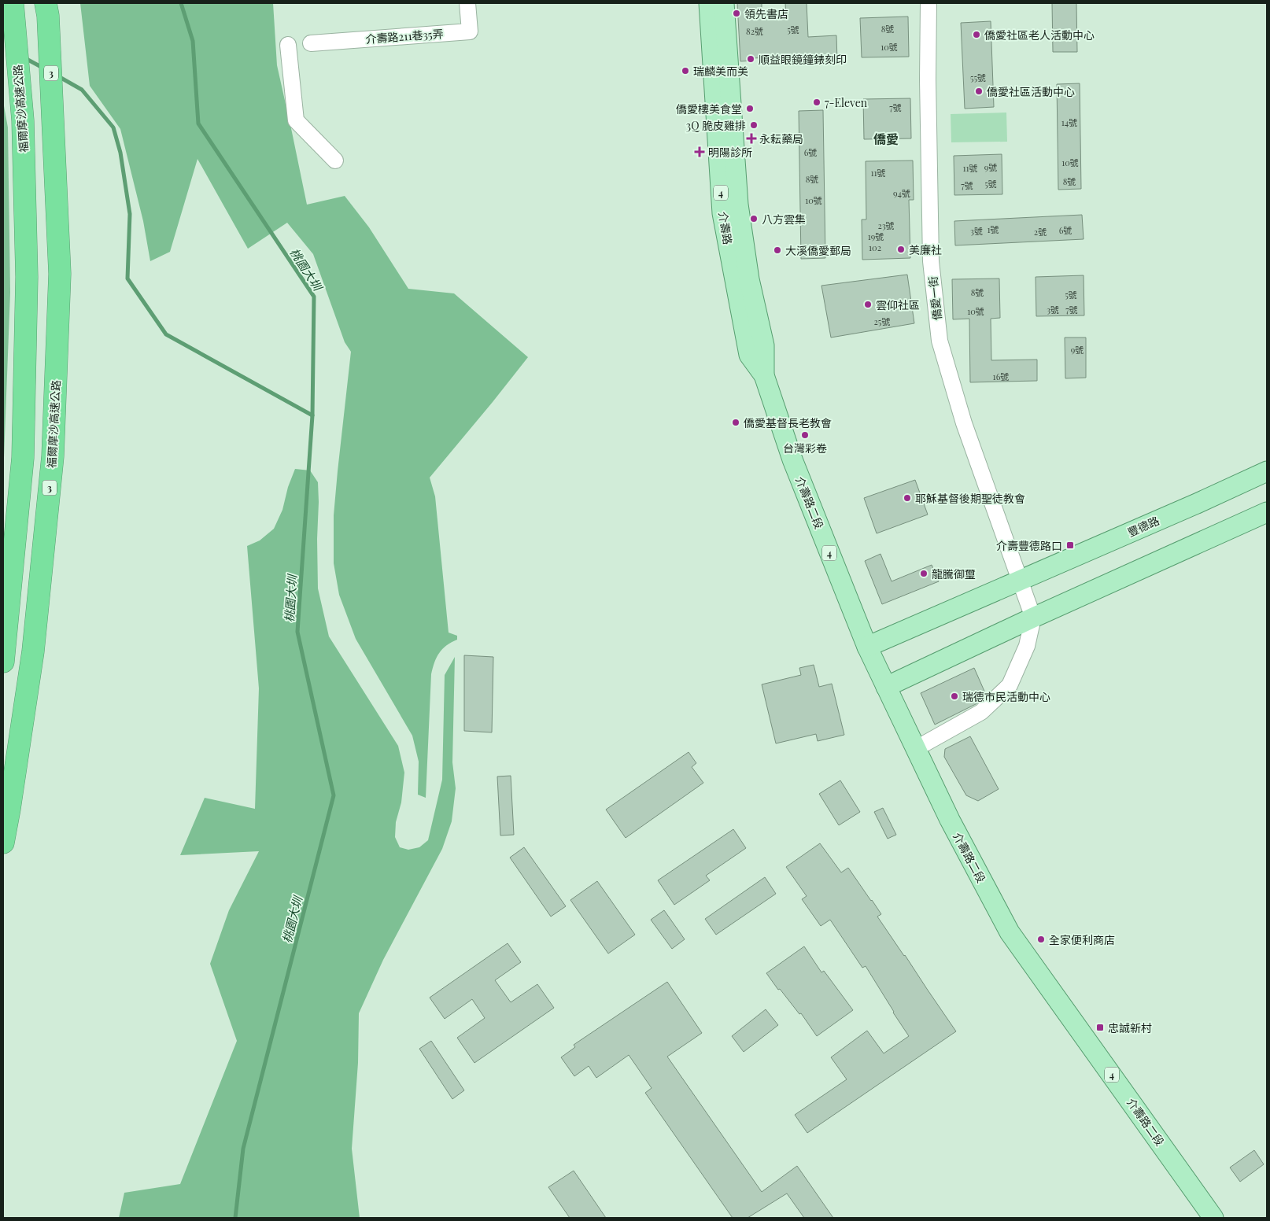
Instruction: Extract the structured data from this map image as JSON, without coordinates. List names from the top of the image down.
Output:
{
  "streets": {
    "highway": ["3", "福爾摩沙高速公路"],
    "main road": [
      "4",
      "介壽路",
      "介壽路二段",
      "豐德路"
    ],
    "street": ["介壽路211巷35弄", "僑愛一街"]
  },
  "crossings": [
    ["介壽路", "介壽路二段"],
    ["僑愛一街", "豐德路"],
    ["介壽路二段", "豐德路"]
  ],
  "districts": ["僑愛"],
  "water": ["桃園大圳"],
  "places": {
    "other": [
      "領先書店",
      "僑愛社區老人活動中心",
      "順益眼鏡鐘錶刻印",
      "瑞麟美而美",
      "僑愛社區活動中心",
      "7-Eleven",
      "僑愛樓美食堂",
      "3Q 脆皮雞排",
      "八方雲集",
      "美廉社",
      "大溪僑愛郵局",
      "雲仰社區",
      "僑愛基督長老教會",
      "台灣彩卷",
      "耶穌基督後期聖徒教會",
      "龍騰御璽",
      "瑞德市民活動中心",
      "全家便利商店"
    ],
    "health": ["永耘藥局", "明陽診所"],
    "transit": ["介壽豐德路口", "忠誠新村"]
  },
  "house_numbers": [
    "8號",
    "5號",
    "82號",
    "10號",
    "55號",
    "7號",
    "14號",
    "6號",
    "10號",
    "9號",
    "11號",
    "11號",
    "8號",
    "8號",
    "5號",
    "7號",
    "94號",
    "10號",
    "23號",
    "1號",
    "6號",
    "3號",
    "2號",
    "19號",
    "102",
    "8號",
    "5號",
    "3號",
    "7號",
    "10號",
    "25號",
    "9號",
    "16號"
  ]
}
